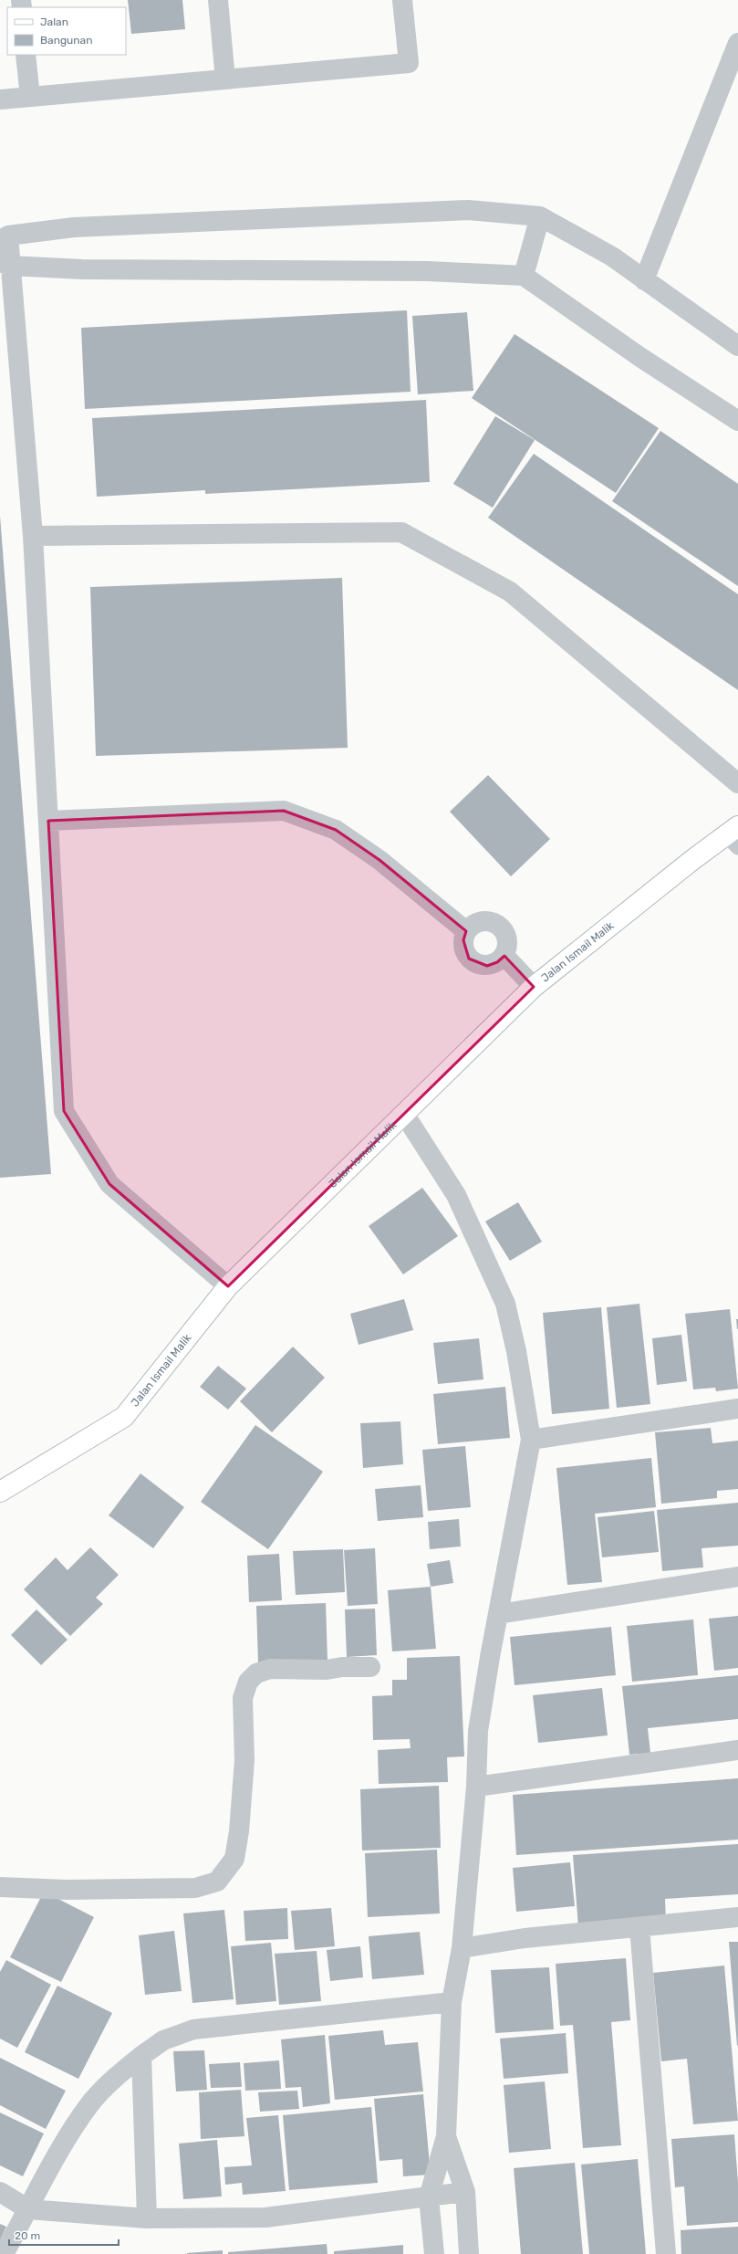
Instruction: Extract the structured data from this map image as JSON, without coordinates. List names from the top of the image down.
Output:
{
  "streets": {
    "main road": ["Jalan Ismail Malik"]
  },
  "legend": ["Jalan", "Bangunan"],
  "scale_bar": "20 m"
}
